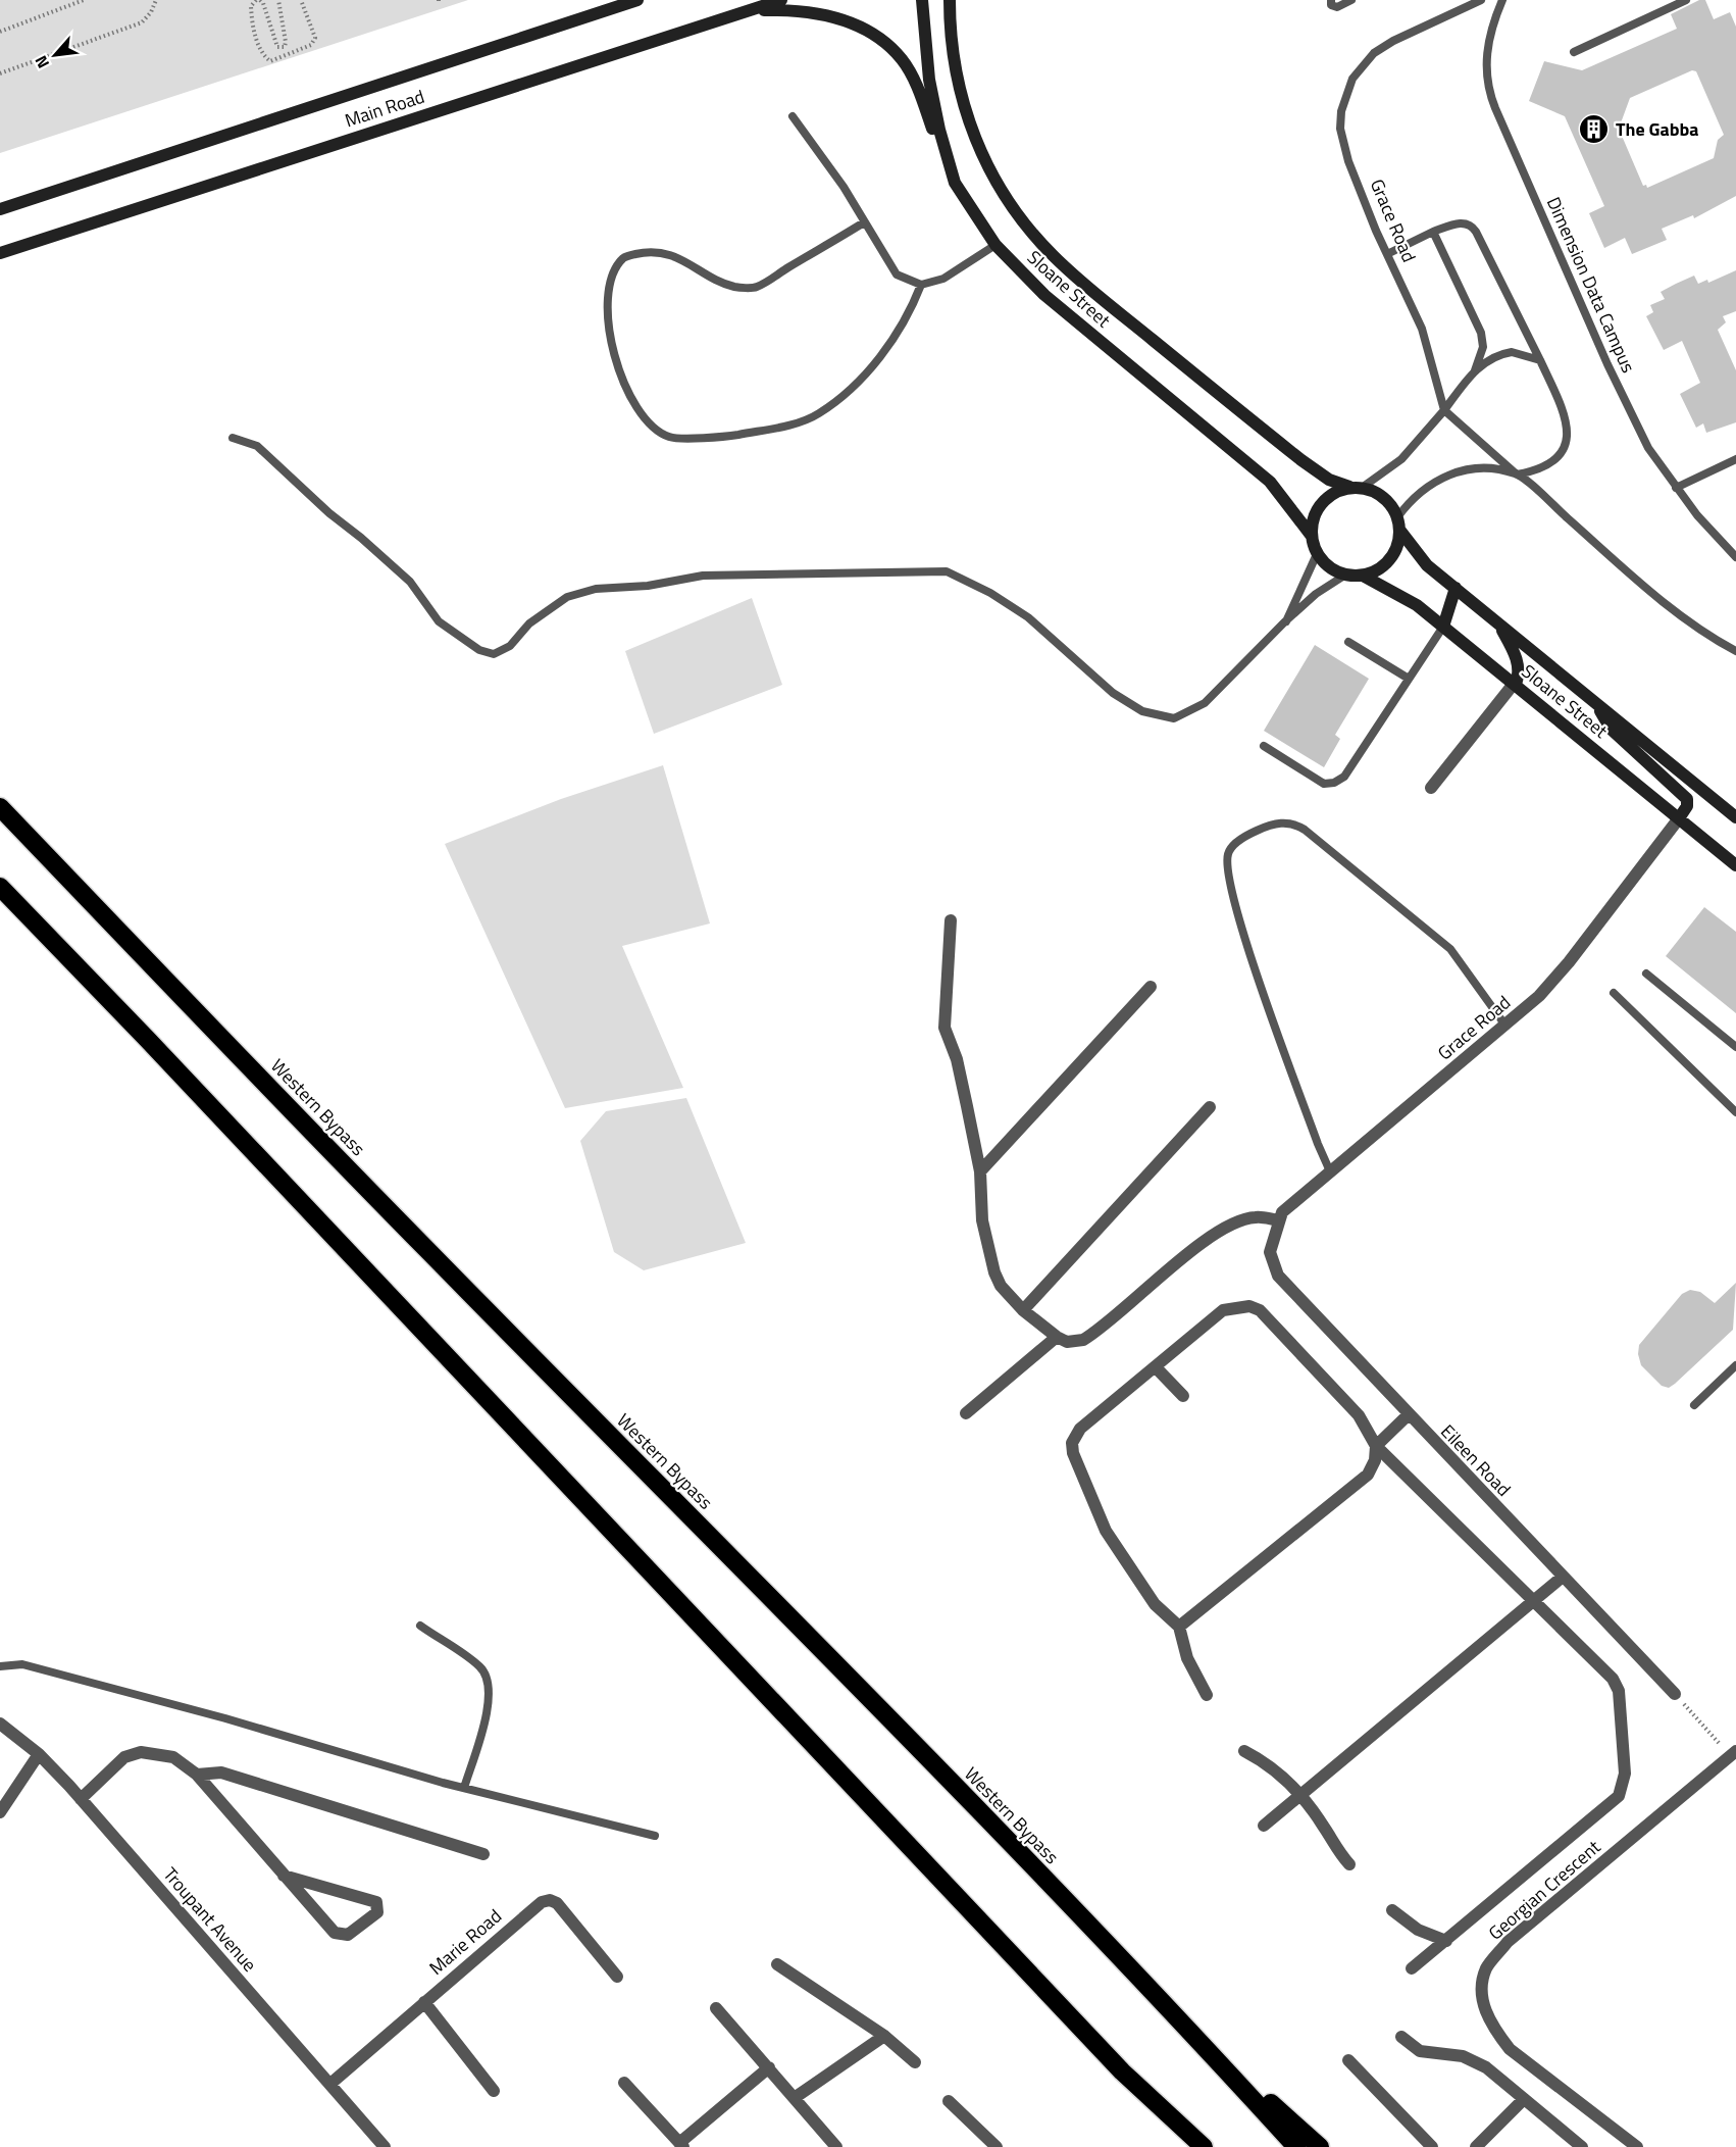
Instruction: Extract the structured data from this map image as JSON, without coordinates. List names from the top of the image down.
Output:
{
  "streets": {
    "highway": ["Western Bypass"],
    "street": [
      "Main Road",
      "Grace Road",
      "Sloane Street",
      "Eileen Road",
      "Georgian Crescent",
      "Troupant Avenue",
      "Marie Road"
    ],
    "lane": ["Dimension Data Campus"]
  },
  "crossings": [
    ["Grace Road", "Sloane Street"],
    ["Grace Road", "Eileen Road"],
    ["Troupant Avenue", "Marie Road"]
  ],
  "places": {
    "building": ["The Gabba"]
  },
  "north": "bottom left"
}
